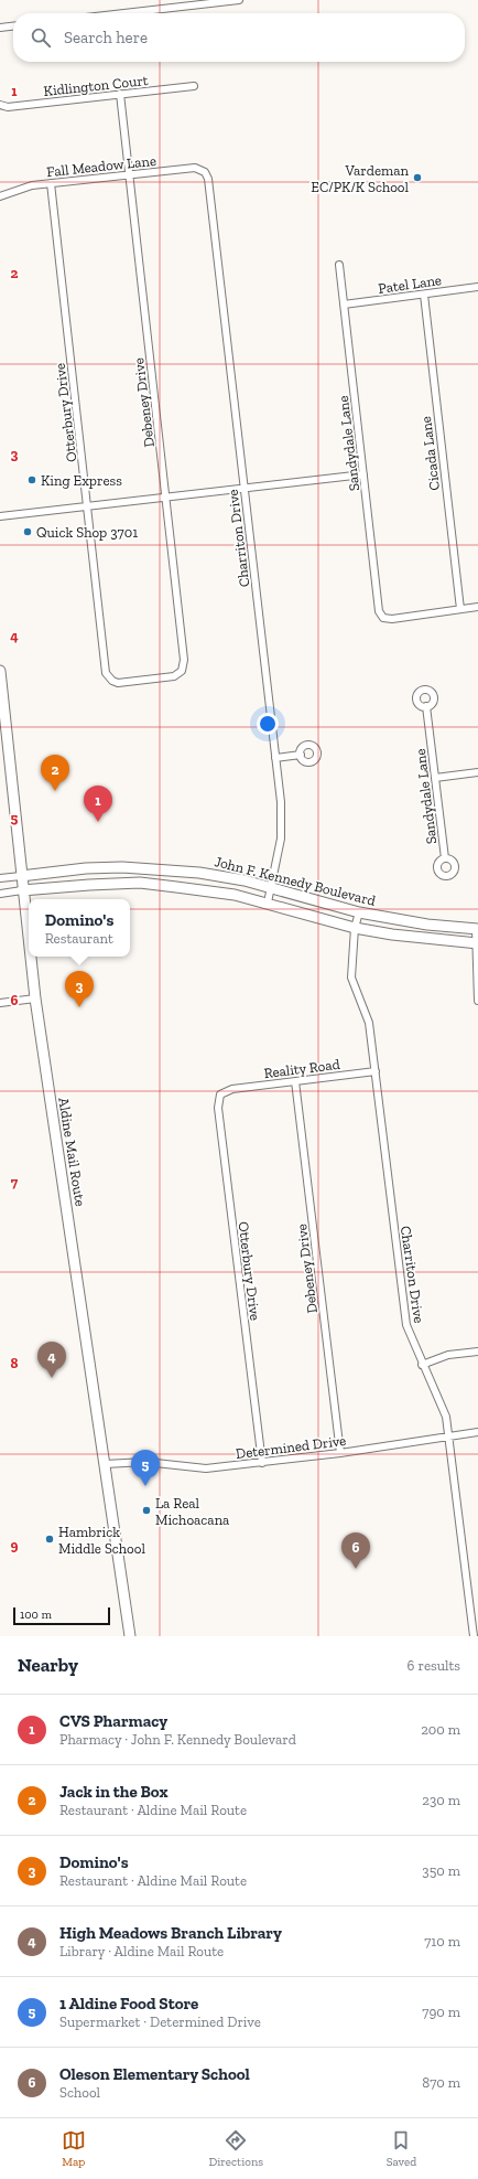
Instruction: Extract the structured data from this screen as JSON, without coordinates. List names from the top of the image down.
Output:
{
  "streets": {
    "main road": ["John F. Kennedy Boulevard", "Aldine Mail Route"],
    "street": [
      "Kidlington Court",
      "Fall Meadow Lane",
      "Patel Lane",
      "Debeney Drive",
      "Otterbury Drive",
      "Sandydale Lane",
      "Cicada Lane",
      "Charriton Drive",
      "Reality Road",
      "Determined Drive"
    ]
  },
  "crossings": [
    ["Kidlington Court", "Debeney Drive"],
    ["Fall Meadow Lane", "Debeney Drive"],
    ["Fall Meadow Lane", "Otterbury Drive"],
    ["Fall Meadow Lane", "Charriton Drive"],
    ["Patel Lane", "Sandydale Lane"],
    ["Patel Lane", "Cicada Lane"],
    ["Debeney Drive", "Otterbury Drive"],
    ["Debeney Drive", "Reality Road"],
    ["Debeney Drive", "Determined Drive"],
    ["Otterbury Drive", "Reality Road"],
    ["Otterbury Drive", "Determined Drive"],
    ["Sandydale Lane", "Cicada Lane"],
    ["Charriton Drive", "John F. Kennedy Boulevard"],
    ["Charriton Drive", "Reality Road"],
    ["Charriton Drive", "Determined Drive"],
    ["John F. Kennedy Boulevard", "Aldine Mail Route"],
    ["Aldine Mail Route", "Determined Drive"]
  ],
  "places": [
    "Vardeman EC/PK/K School",
    "King Express",
    "Quick Shop 3701",
    "La Real Michoacana",
    "Hambrick Middle School"
  ],
  "scale_bar": "100 m",
  "page": {
    "search": "Search here",
    "pins": [
      "2",
      "1",
      "3",
      "4",
      "5",
      "6"
    ],
    "popup": ["Domino's", "Restaurant"],
    "scale": "100 m",
    "heading": ["Nearby", "6 results"],
    "list": [
      {
        "mark": "1",
        "name": "CVS Pharmacy",
        "note": "Pharmacy · John F. Kennedy Boulevard",
        "value": "200 m"
      },
      {
        "mark": "2",
        "name": "Jack in the Box",
        "note": "Restaurant · Aldine Mail Route",
        "value": "230 m"
      },
      {
        "mark": "3",
        "name": "Domino's",
        "note": "Restaurant · Aldine Mail Route",
        "value": "350 m"
      },
      {
        "mark": "4",
        "name": "High Meadows Branch Library",
        "note": "Library · Aldine Mail Route",
        "value": "710 m"
      },
      {
        "mark": "5",
        "name": "1 Aldine Food Store",
        "note": "Supermarket · Determined Drive",
        "value": "790 m"
      },
      {
        "mark": "6",
        "name": "Oleson Elementary School",
        "note": "School",
        "value": "870 m"
      }
    ],
    "nav": ["Map", "Directions", "Saved"]
  },
  "grid": {
    "rows": [
      "1",
      "2",
      "3",
      "4",
      "5",
      "6",
      "7",
      "8",
      "9"
    ]
  }
}
